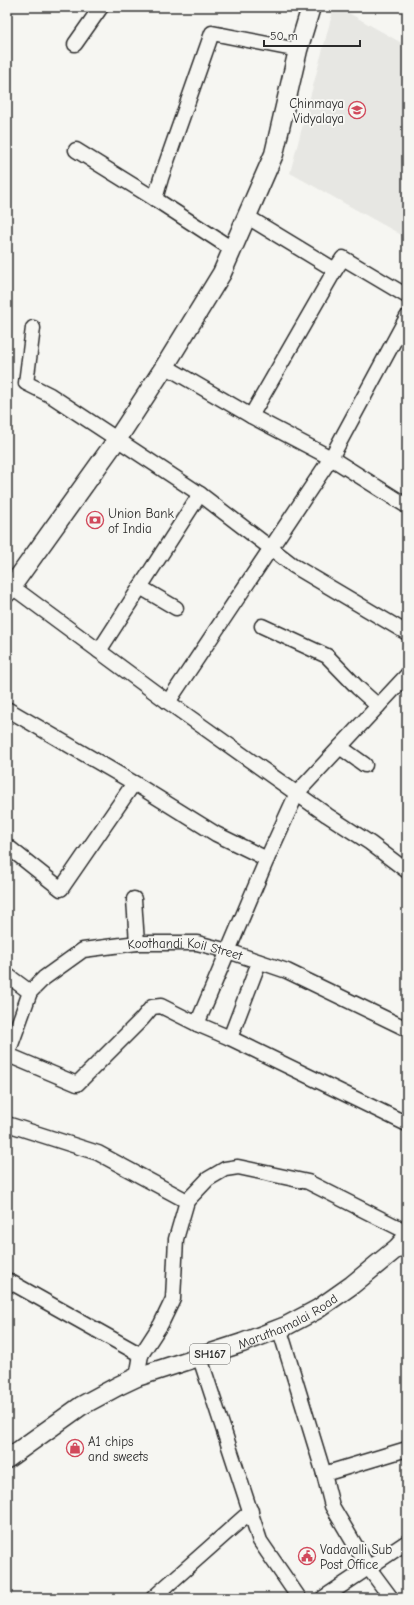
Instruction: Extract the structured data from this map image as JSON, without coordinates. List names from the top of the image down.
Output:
{
  "streets": {
    "main road": ["Maruthamalai Road", "SH167"],
    "street": ["Koothandi Koil Street"]
  },
  "places": {
    "school or university": ["Chinmaya Vidyalaya"],
    "bank": ["Union Bank of India"],
    "shop": ["A1 chips and sweets"],
    "public building": ["Vadavalli Sub Post Office"]
  },
  "scale_bar": "50 m"
}
